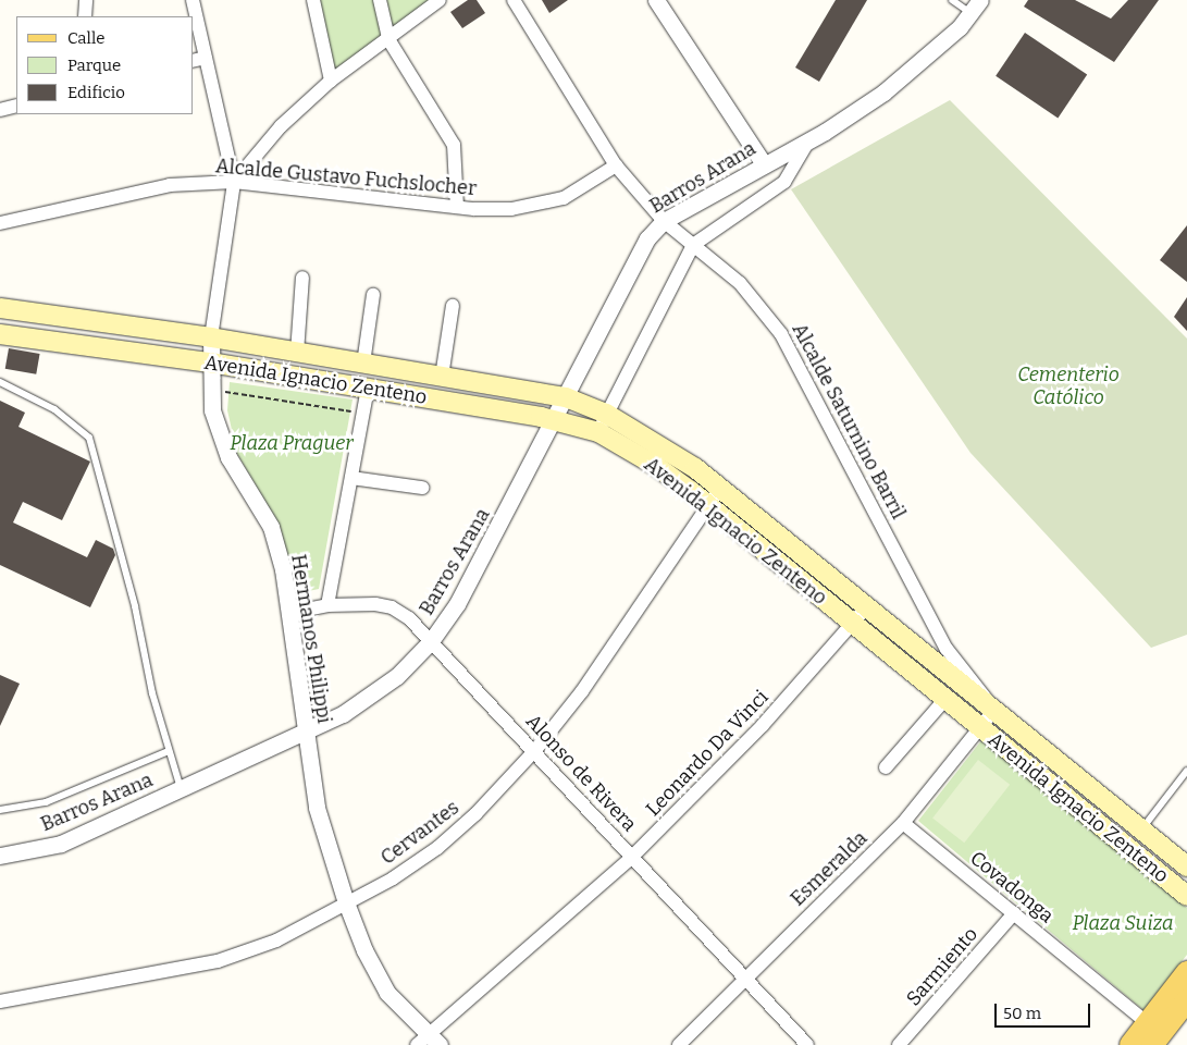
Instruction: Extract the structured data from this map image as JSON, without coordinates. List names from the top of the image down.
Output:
{
  "streets": {
    "main road": ["Avenida Ignacio Zenteno"],
    "street": [
      "Alcalde Gustavo Fuchslocher",
      "Barros Arana",
      "Alcalde Saturnino Barril",
      "Hermanos Philippi",
      "Leonardo Da Vinci",
      "Alonso de Rivera",
      "Cervantes",
      "Esmeralda",
      "Covadonga",
      "Sarmiento"
    ]
  },
  "crossings": [
    ["Alcalde Gustavo Fuchslocher", "Alcalde Saturnino Barril"],
    ["Alcalde Gustavo Fuchslocher", "Hermanos Philippi"],
    ["Barros Arana", "Avenida Ignacio Zenteno"],
    ["Barros Arana", "Alcalde Saturnino Barril"],
    ["Barros Arana", "Hermanos Philippi"],
    ["Barros Arana", "Alonso de Rivera"],
    ["Avenida Ignacio Zenteno", "Alcalde Saturnino Barril"],
    ["Avenida Ignacio Zenteno", "Hermanos Philippi"],
    ["Avenida Ignacio Zenteno", "Leonardo Da Vinci"],
    ["Avenida Ignacio Zenteno", "Cervantes"],
    ["Avenida Ignacio Zenteno", "Esmeralda"],
    ["Alcalde Saturnino Barril", "Esmeralda"],
    ["Hermanos Philippi", "Leonardo Da Vinci"],
    ["Hermanos Philippi", "Alonso de Rivera"],
    ["Hermanos Philippi", "Cervantes"],
    ["Leonardo Da Vinci", "Alonso de Rivera"],
    ["Alonso de Rivera", "Cervantes"],
    ["Alonso de Rivera", "Esmeralda"],
    ["Esmeralda", "Covadonga"],
    ["Covadonga", "Sarmiento"]
  ],
  "parks": ["Cementerio Católico", "Plaza Praguer", "Plaza Suiza"],
  "legend": ["Calle", "Parque", "Edificio"],
  "scale_bar": "50 m"
}
